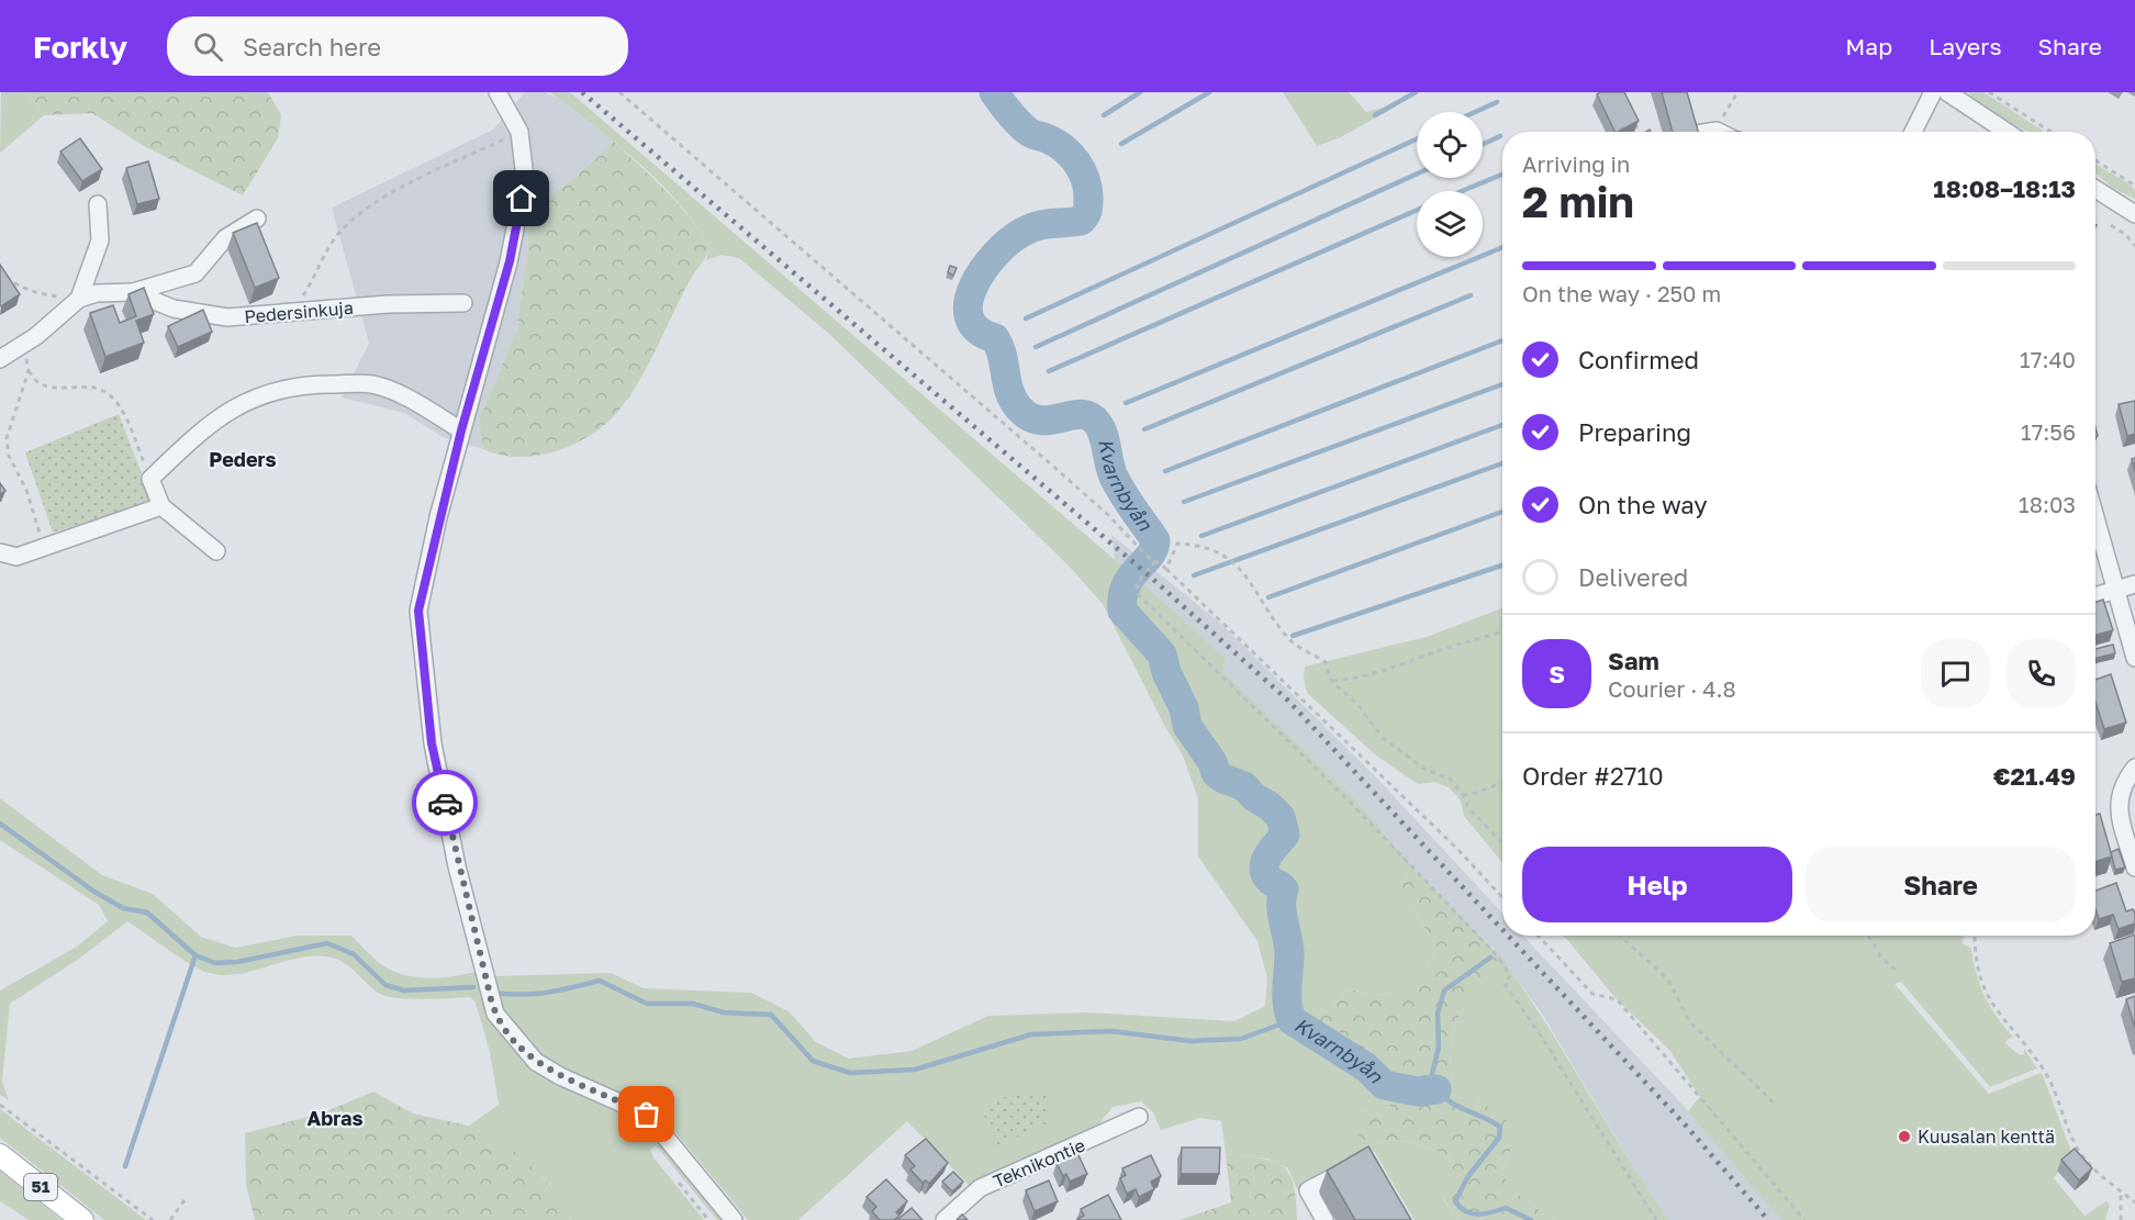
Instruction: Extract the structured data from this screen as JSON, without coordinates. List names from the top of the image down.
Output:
{
  "streets": {
    "main road": ["51"],
    "street": ["Pedersinkuja", "Teknikontie"]
  },
  "districts": ["Peders", "Abras"],
  "water": ["Kvarnbyån"],
  "places": ["Kuusalan kenttä"],
  "page": {
    "header": "Forkly",
    "search": "Search here",
    "nav": ["Map", "Layers", "Share"],
    "heading": ["2 min", "Arriving in", "18:08–18:13"],
    "panel": [
      "Sam",
      "Courier · 4.8",
      "Order #2710",
      "€21.49"
    ],
    "bar": "On the way · 250 m",
    "list": [
      ["Confirmed", "17:40"],
      ["Preparing", "17:56"],
      ["On the way", "18:03"],
      "Delivered"
    ],
    "round": "S",
    "buttons": ["Help", "Share"]
  }
}
